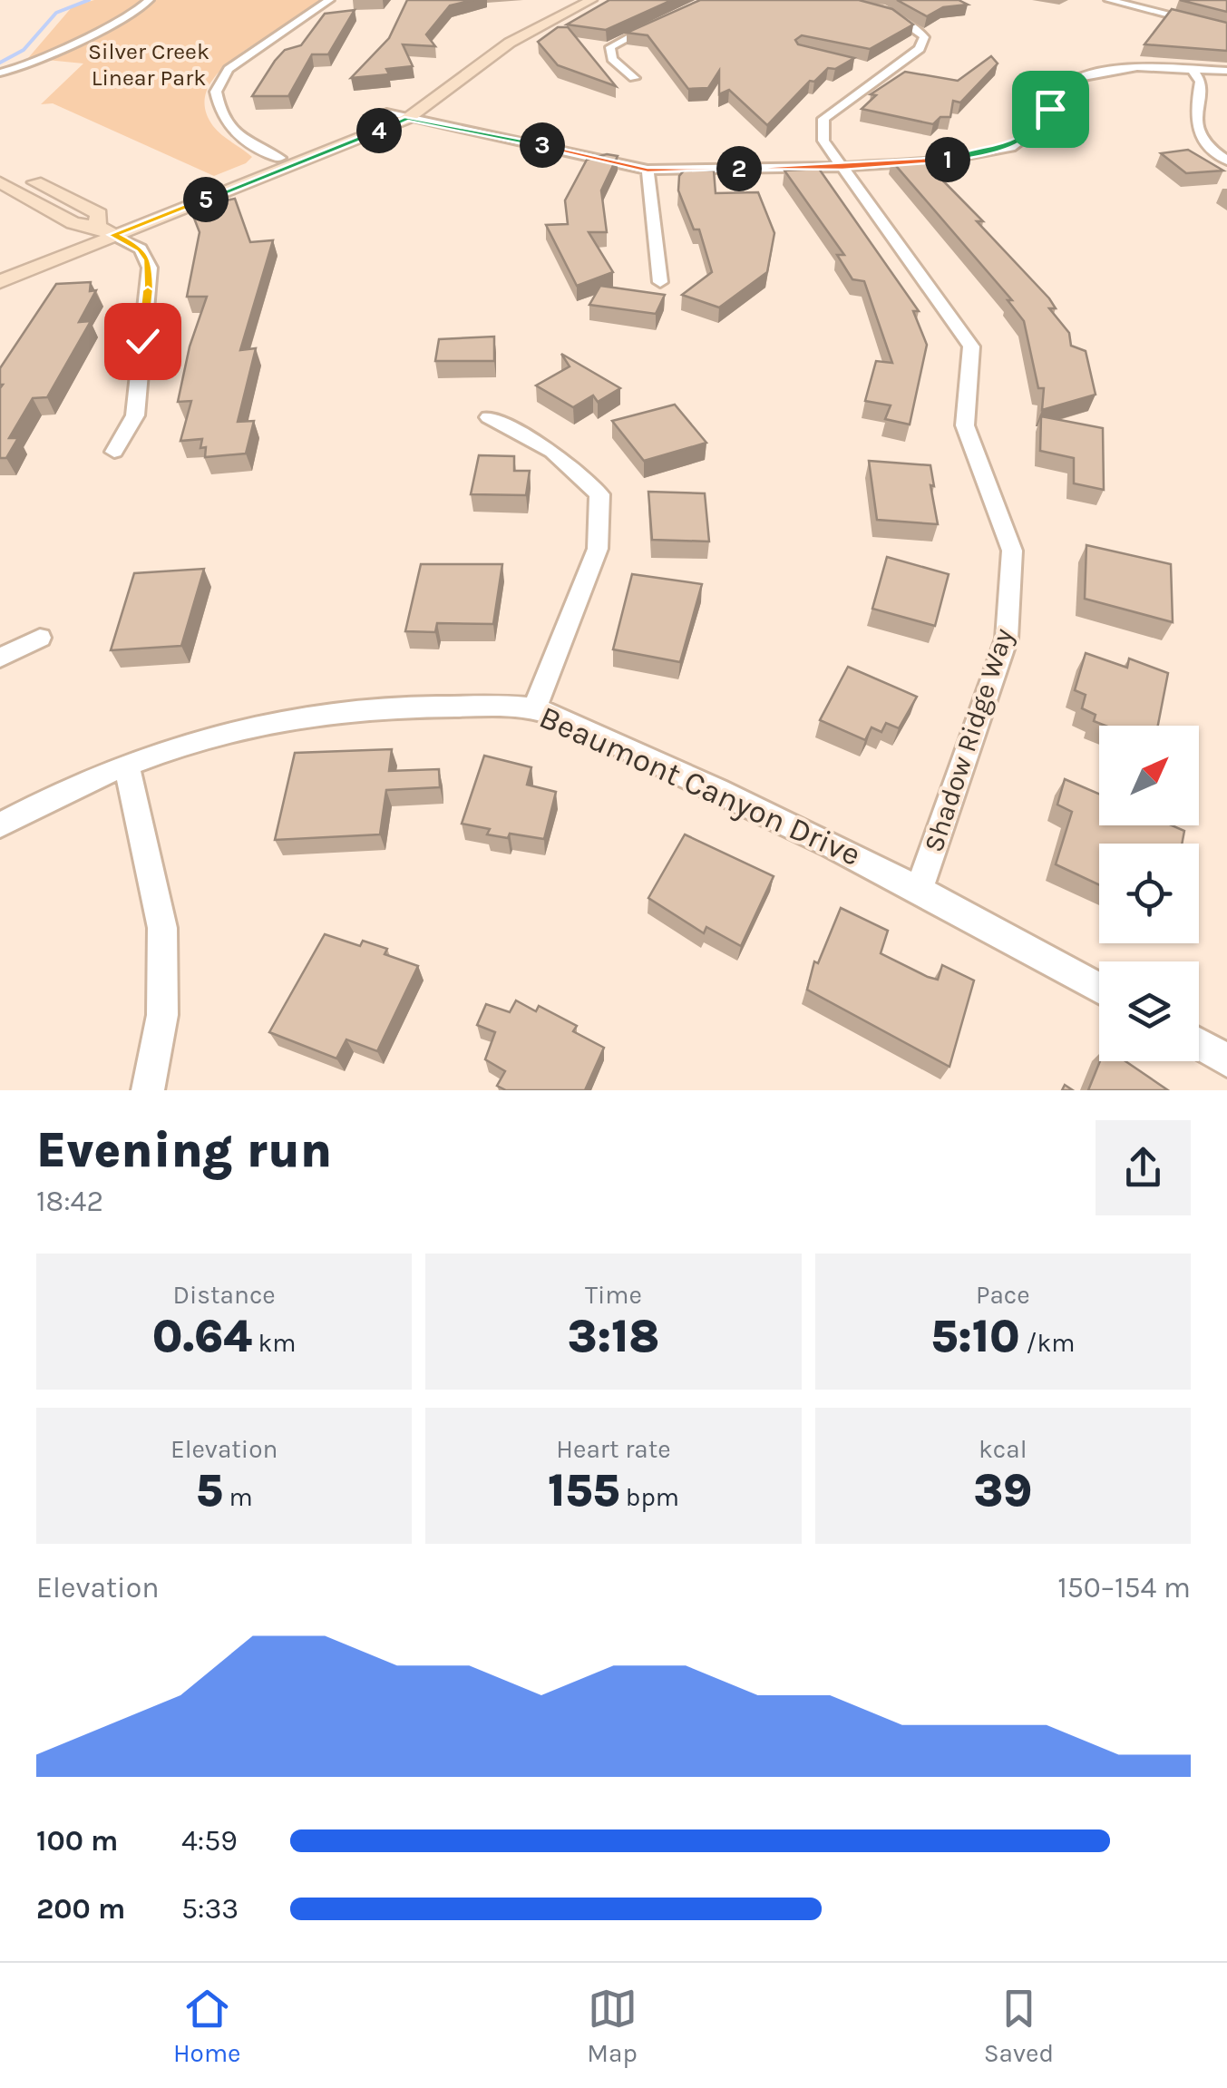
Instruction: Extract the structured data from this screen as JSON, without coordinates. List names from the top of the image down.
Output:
{
  "streets": {
    "street": ["Shadow Ridge Way", "Beaumont Canyon Drive"]
  },
  "crossings": [
    ["Shadow Ridge Way", "Beaumont Canyon Drive"]
  ],
  "parks": ["Silver Creek Linear Park"],
  "north": "top right",
  "page": {
    "pins": [
      "4",
      "3",
      "1",
      "2",
      "5"
    ],
    "heading": ["Evening run", "18:42"],
    "stats": [
      ["Distance", "0.64 km"],
      ["Time", "3:18"],
      ["Pace", "5:10 /km"],
      ["Elevation", "5 m"],
      ["Heart rate", "155 bpm"],
      ["kcal", "39"]
    ],
    "chart": ["Elevation", "150–154 m"],
    "list": [
      {
        "name": "100 m",
        "note": "4:59"
      },
      {
        "name": "200 m",
        "note": "5:33"
      }
    ],
    "tabs": ["Home", "Map", "Saved"]
  }
}
